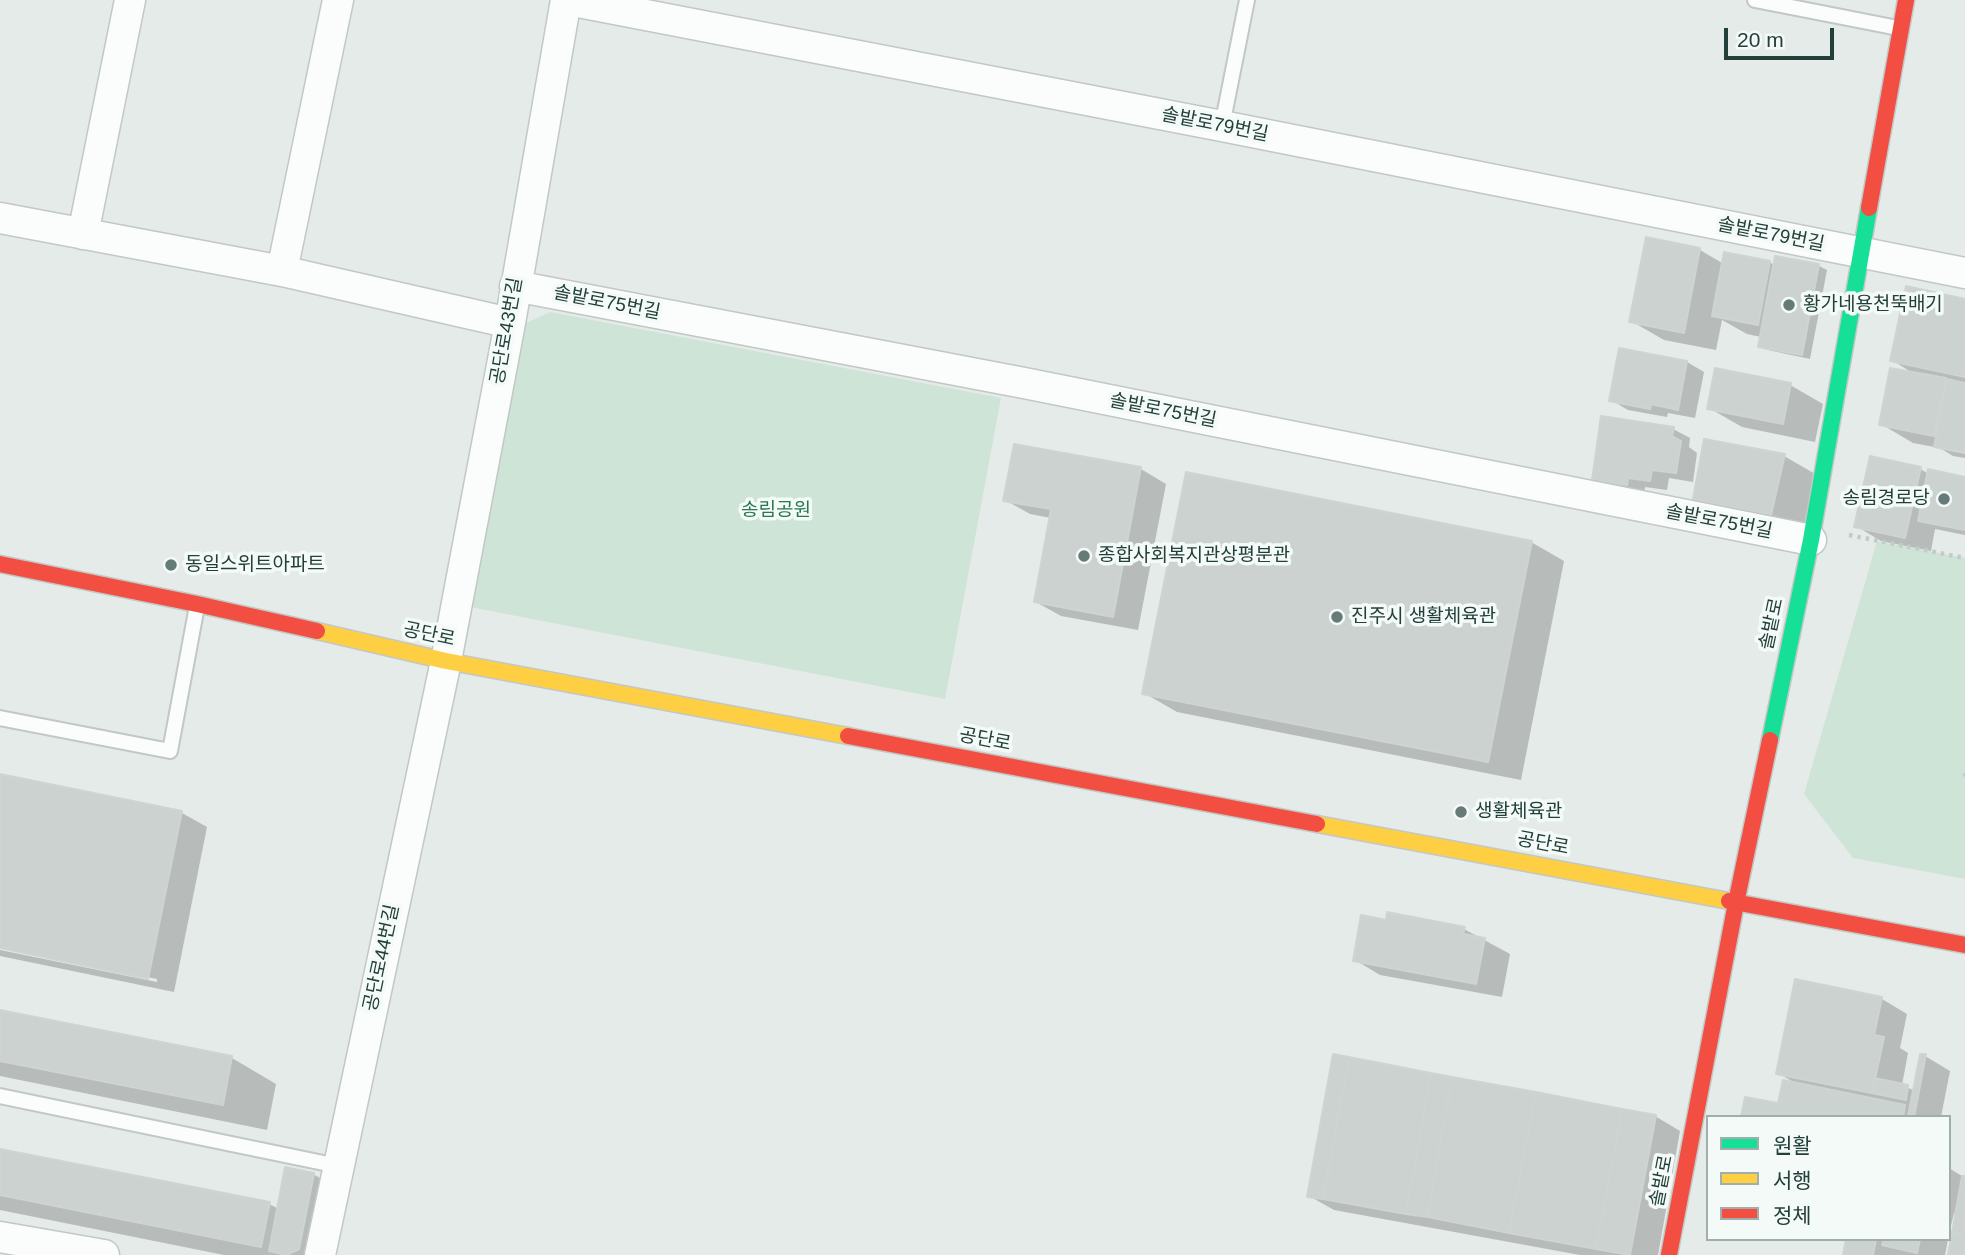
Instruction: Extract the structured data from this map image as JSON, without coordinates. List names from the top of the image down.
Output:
{
  "streets": {
    "street": [
      "솔밭로79번길",
      "솔밭로75번길",
      "공단로43번길",
      "솔밭로",
      "공단로",
      "공단로44번길"
    ]
  },
  "crossings": [
    ["솔밭로79번길", "공단로43번길"],
    ["솔밭로79번길", "솔밭로"],
    ["솔밭로75번길", "공단로43번길"],
    ["솔밭로75번길", "솔밭로"],
    ["공단로43번길", "공단로"],
    ["공단로43번길", "공단로44번길"],
    ["솔밭로", "공단로"],
    ["공단로", "공단로44번길"]
  ],
  "parks": ["송림공원"],
  "places": [
    "황가네용천뚝배기",
    "송림경로당",
    "종합사회복지관상평분관",
    "동일스위트아파트",
    "진주시 생활체육관",
    "생활체육관"
  ],
  "legend": ["원활", "서행", "정체"],
  "scale_bar": "20 m"
}
